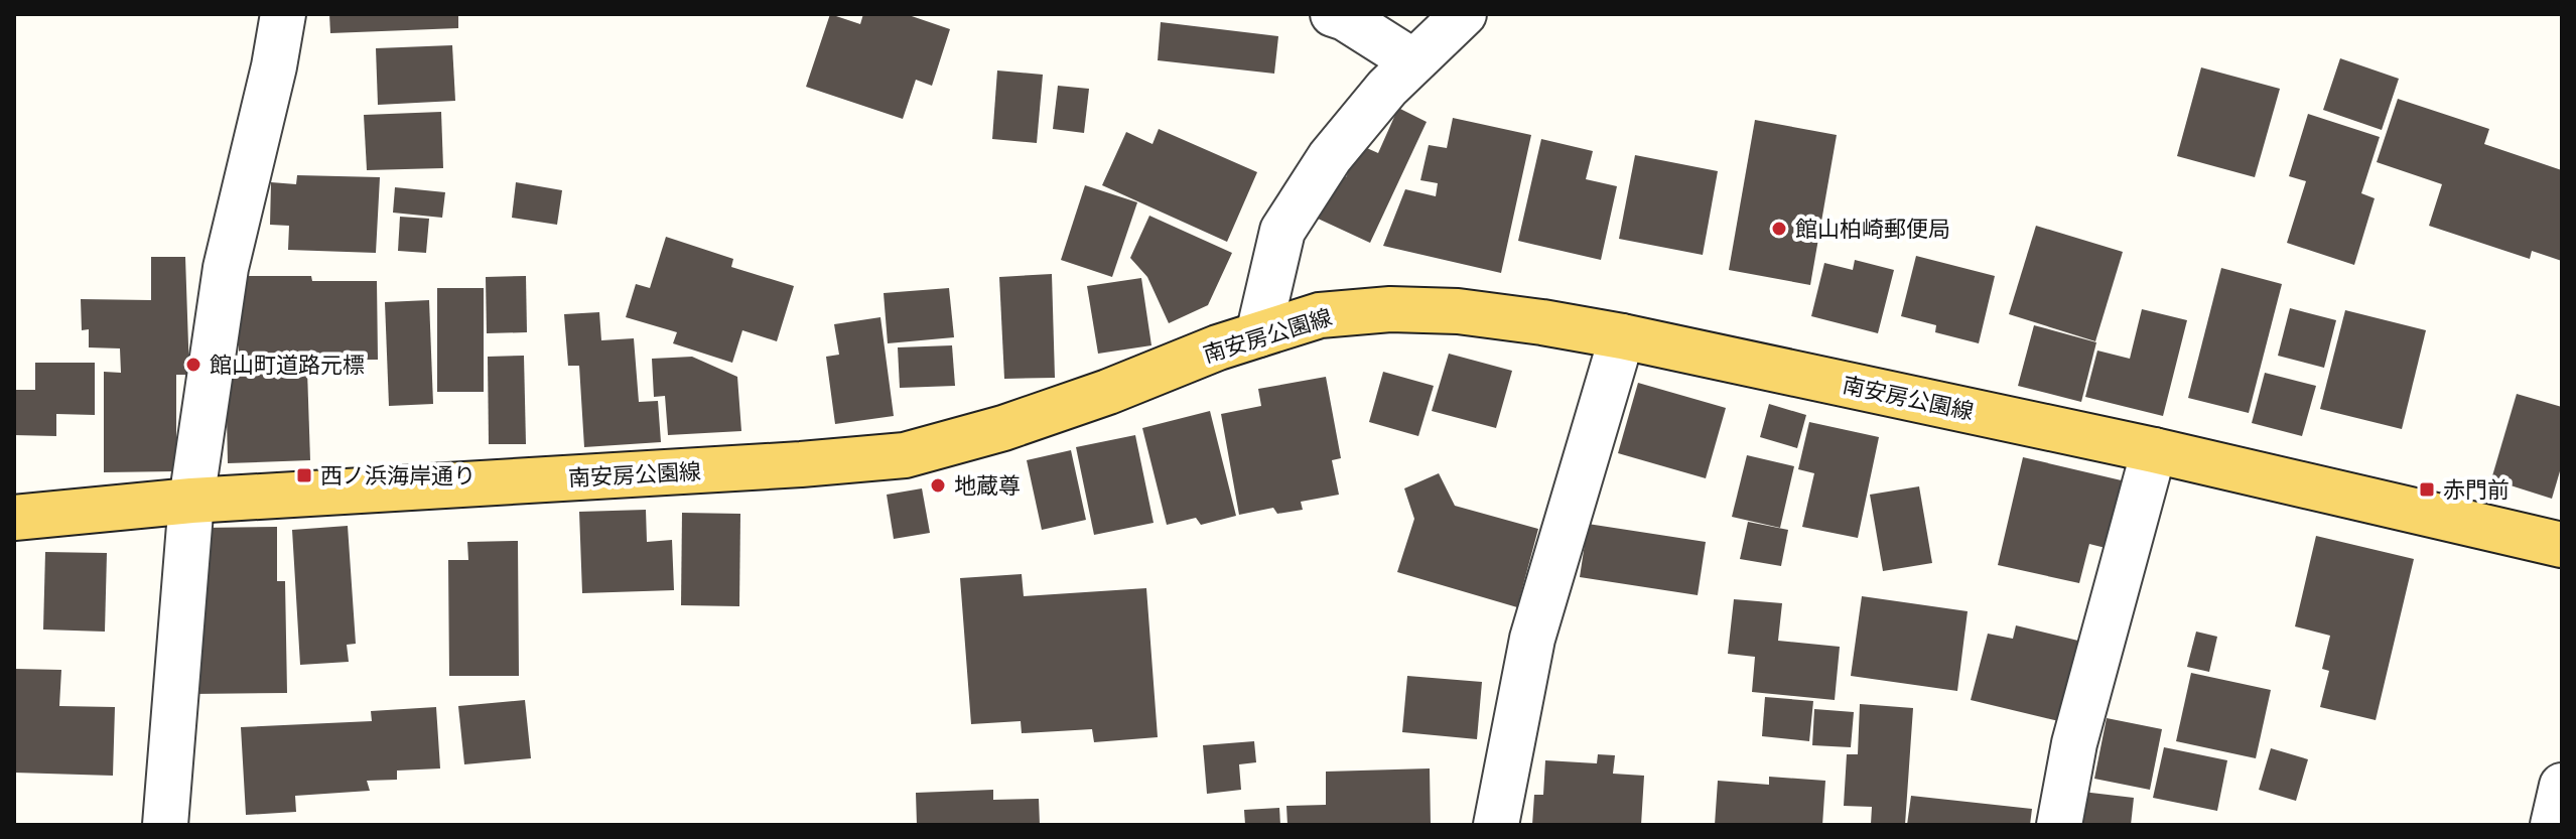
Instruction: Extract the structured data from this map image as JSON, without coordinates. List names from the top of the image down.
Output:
{
  "streets": {
    "main road": ["南安房公園線"]
  },
  "places": {
    "other": ["館山柏崎郵便局", "館山町道路元標", "地蔵尊"],
    "transit": ["西ノ浜海岸通り", "赤門前"]
  }
}
